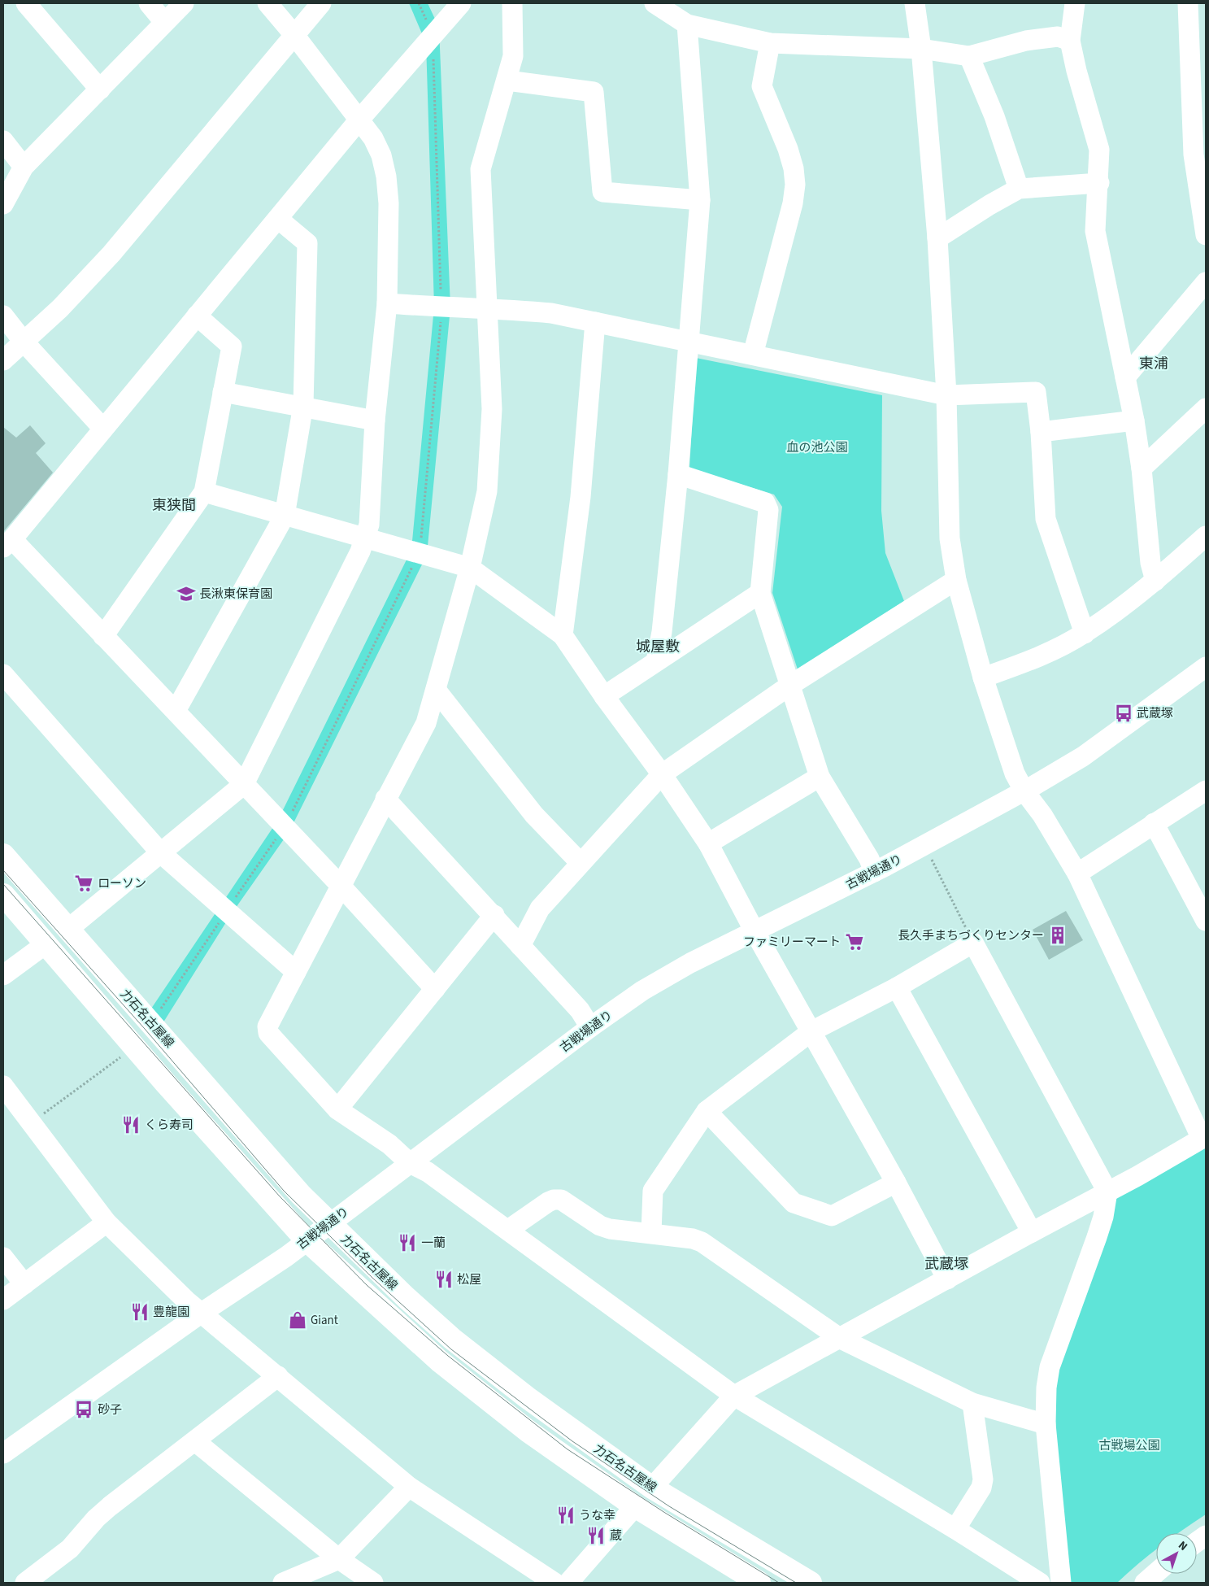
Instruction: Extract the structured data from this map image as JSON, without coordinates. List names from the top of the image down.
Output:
{
  "streets": {
    "main road": ["力石名古屋線"],
    "street": ["古戦場通り"]
  },
  "crossings": [
    ["古戦場通り", "力石名古屋線"]
  ],
  "districts": [
    "東浦",
    "東狭間",
    "城屋敷",
    "武蔵塚"
  ],
  "parks": ["血の池公園", "古戦場公園"],
  "places": {
    "school or university": ["長湫東保育園"],
    "bus stop": ["武蔵塚", "砂子"],
    "supermarket": ["ローソン", "ファミリーマート"],
    "building": ["長久手まちづくりセンター"],
    "restaurant": [
      "くら寿司",
      "一蘭",
      "松屋",
      "豊龍園",
      "うな幸",
      "蔵"
    ],
    "shop": ["Giant"]
  },
  "north": "top right"
}
